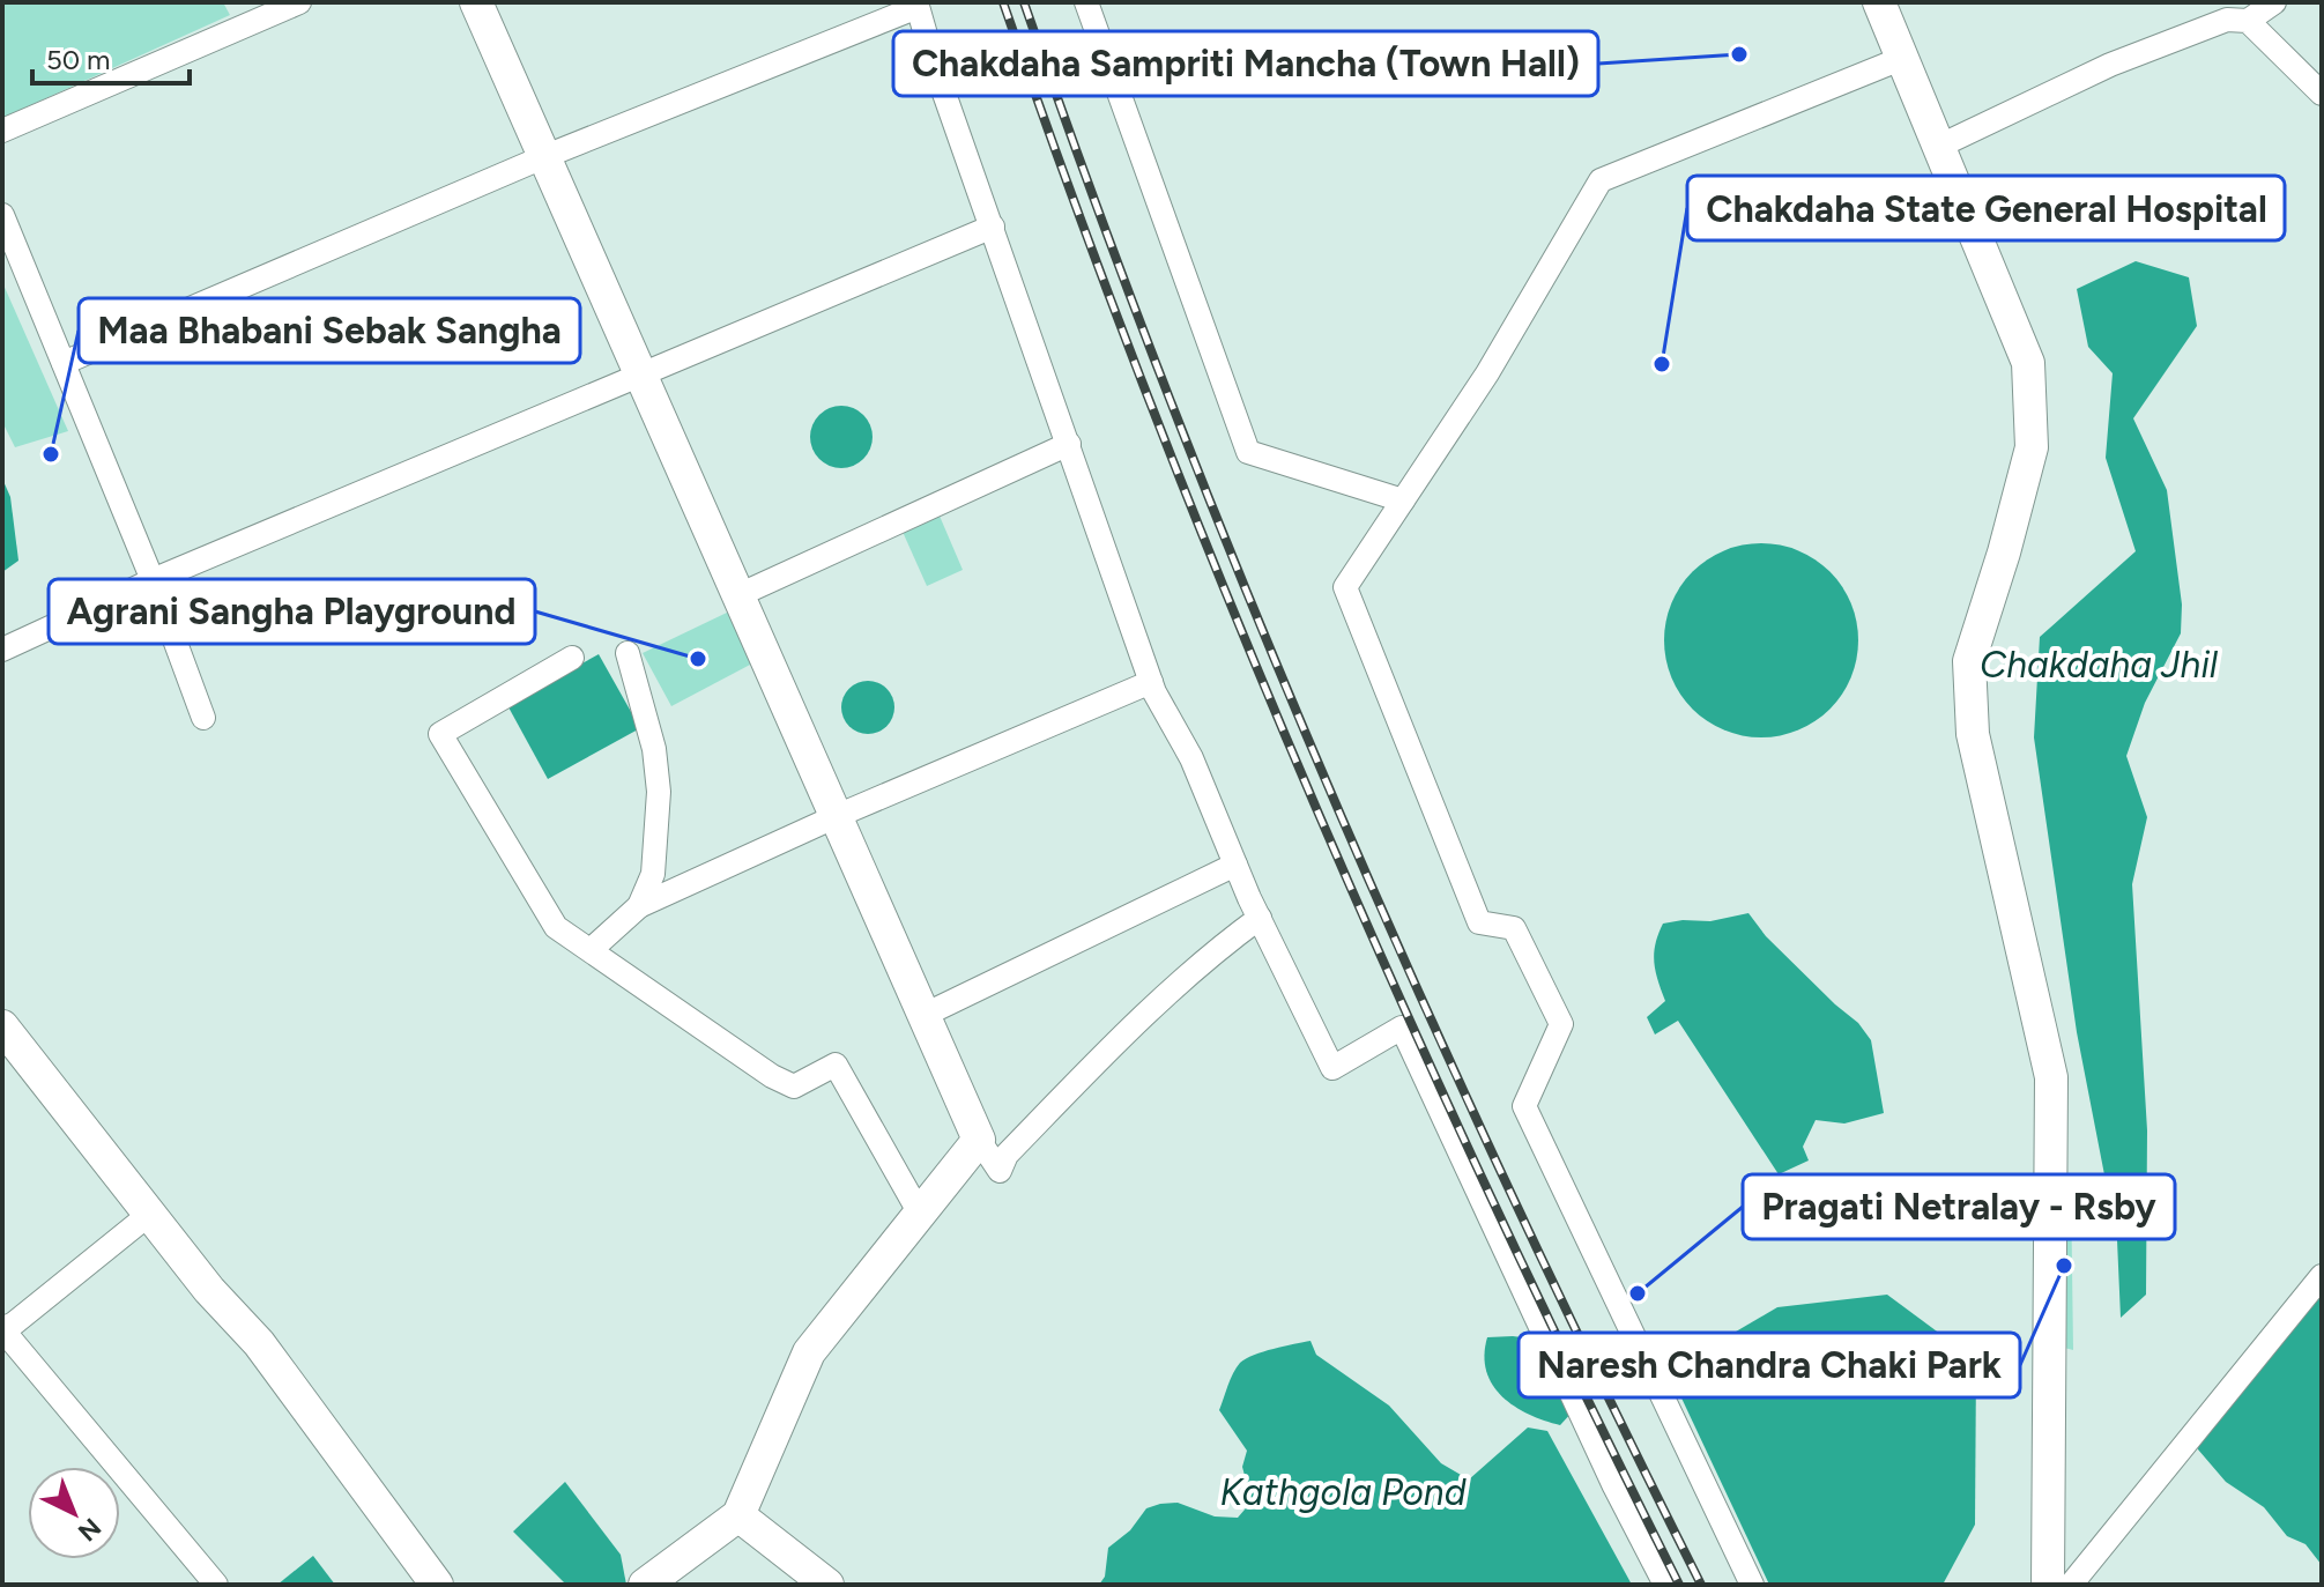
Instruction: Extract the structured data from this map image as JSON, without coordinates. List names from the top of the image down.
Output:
{
  "water": ["Chakdaha Jhil", "Kathgola Pond"],
  "places": [
    "Chakdaha Sampriti Mancha (Town Hall)",
    "Chakdaha State General Hospital",
    "Maa Bhabani Sebak Sangha",
    "Agrani Sangha Playground",
    "Naresh Chandra Chaki Park",
    "Pragati Netralay - Rsby"
  ],
  "scale_bar": "50 m",
  "north": "bottom right"
}
